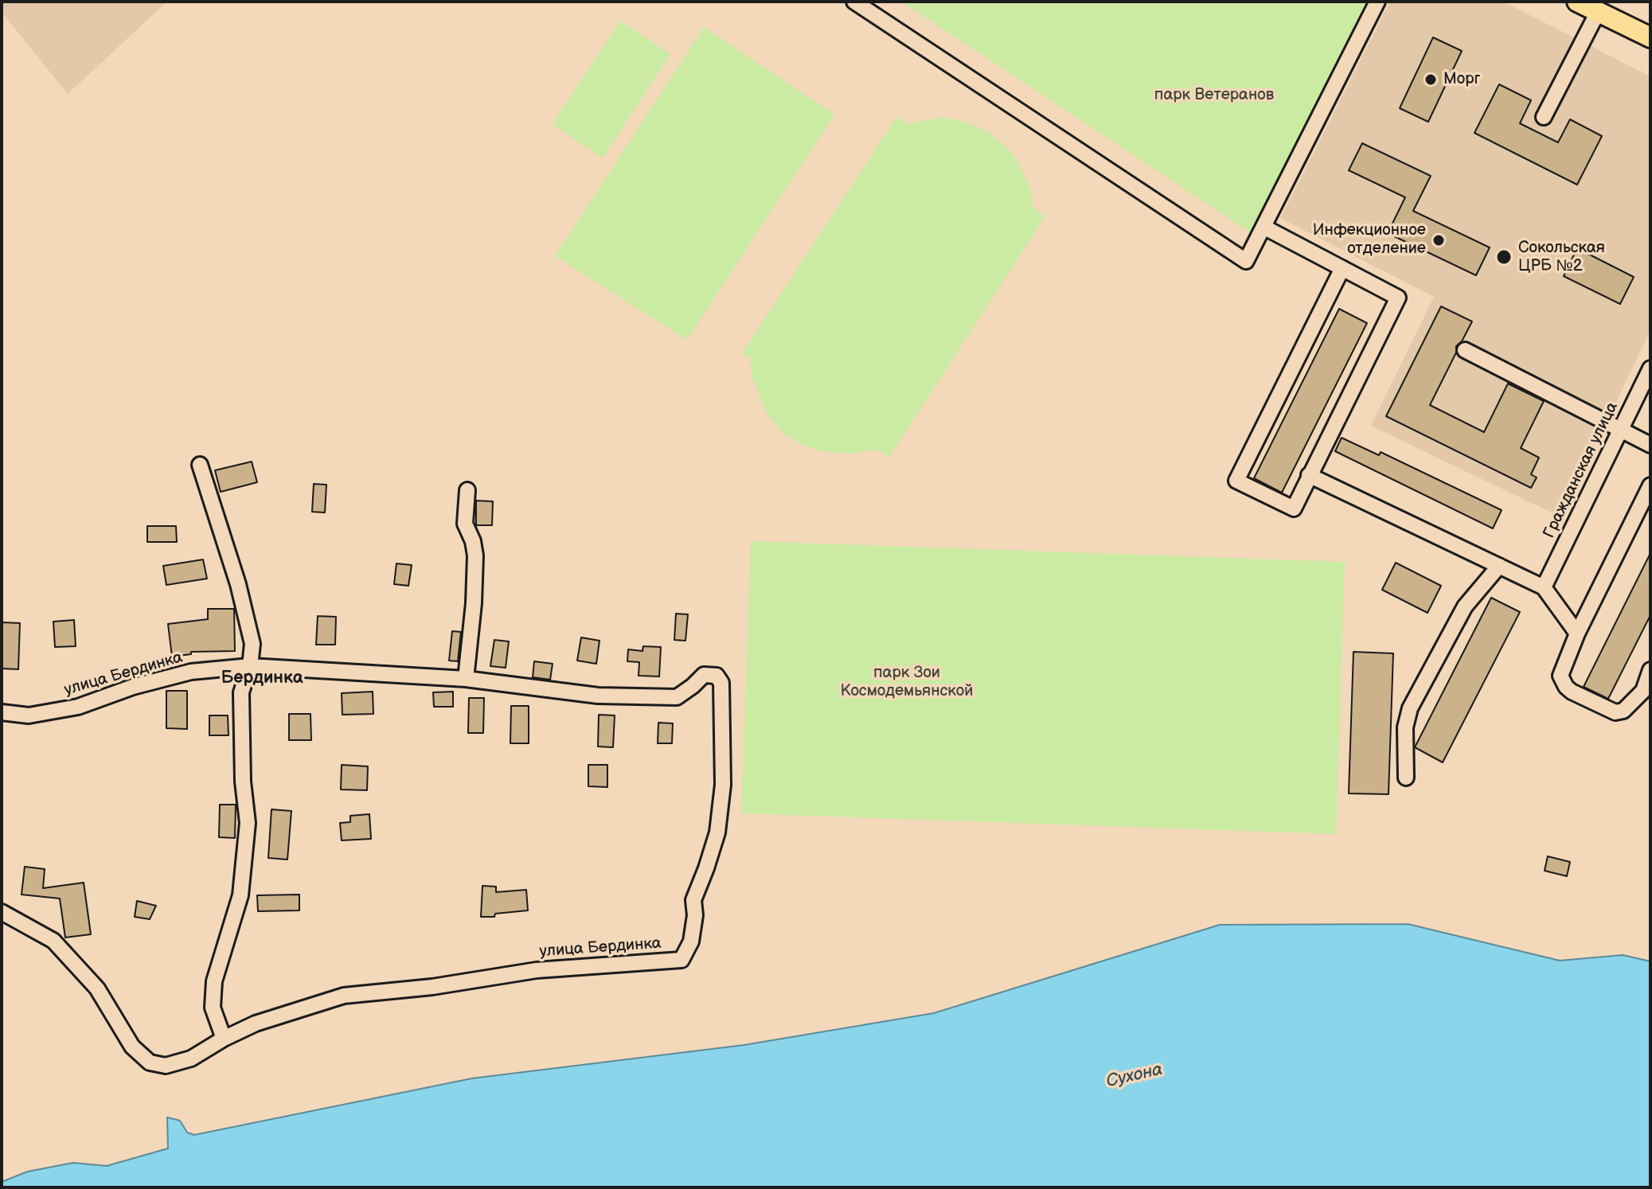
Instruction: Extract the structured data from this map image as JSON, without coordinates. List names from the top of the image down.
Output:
{
  "streets": {
    "street": ["Гражданская улица", "улица Бердинка"]
  },
  "districts": ["Бердинка"],
  "water": ["Сухона"],
  "parks": ["парк Ветеранов", "парк Зои Космодемьянской"],
  "places": ["Морг", "Инфекционное отделение", "Сокольская ЦРБ №2"]
}
